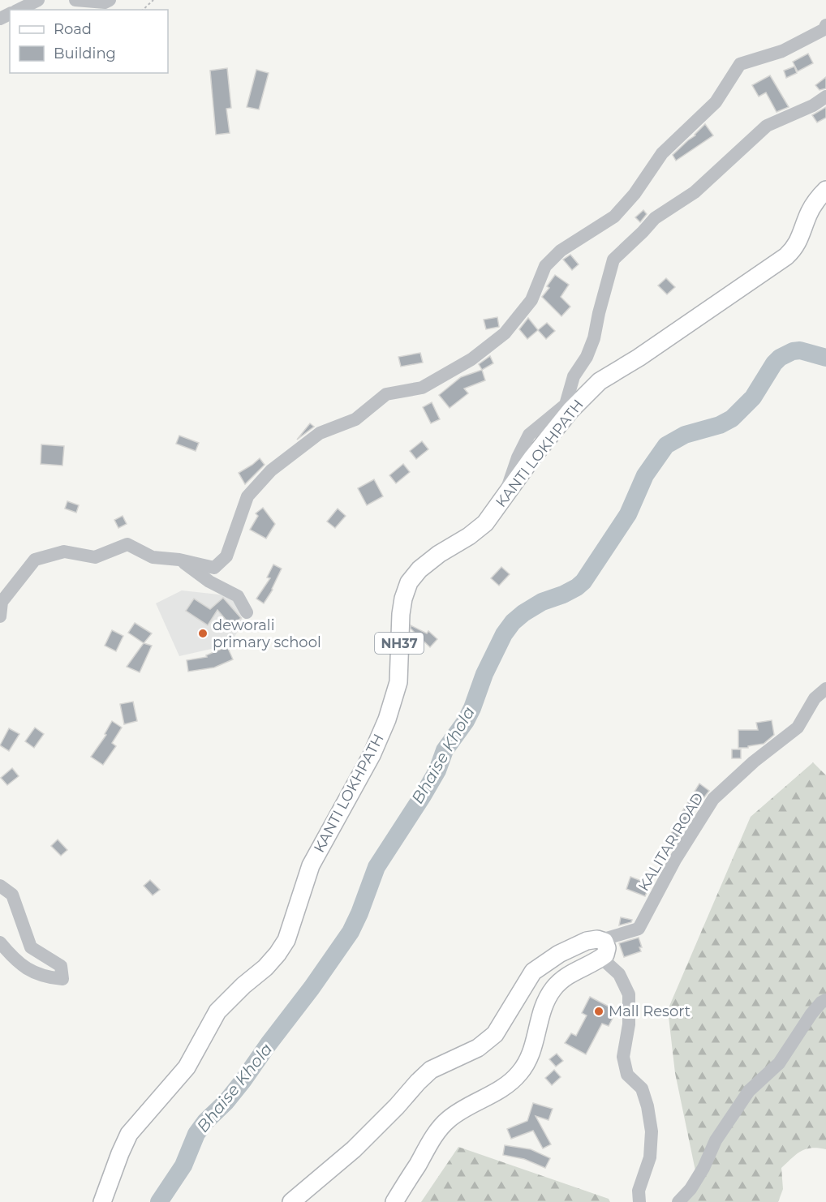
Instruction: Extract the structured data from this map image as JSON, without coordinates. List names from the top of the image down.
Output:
{
  "streets": {
    "main road": ["KANTI LOKHPATH", "NH37"],
    "street": ["KALITAR ROAD"]
  },
  "water": ["Bhaise Khola"],
  "places": ["deworali primary school", "Mall Resort"],
  "legend": ["Road", "Building"]
}
